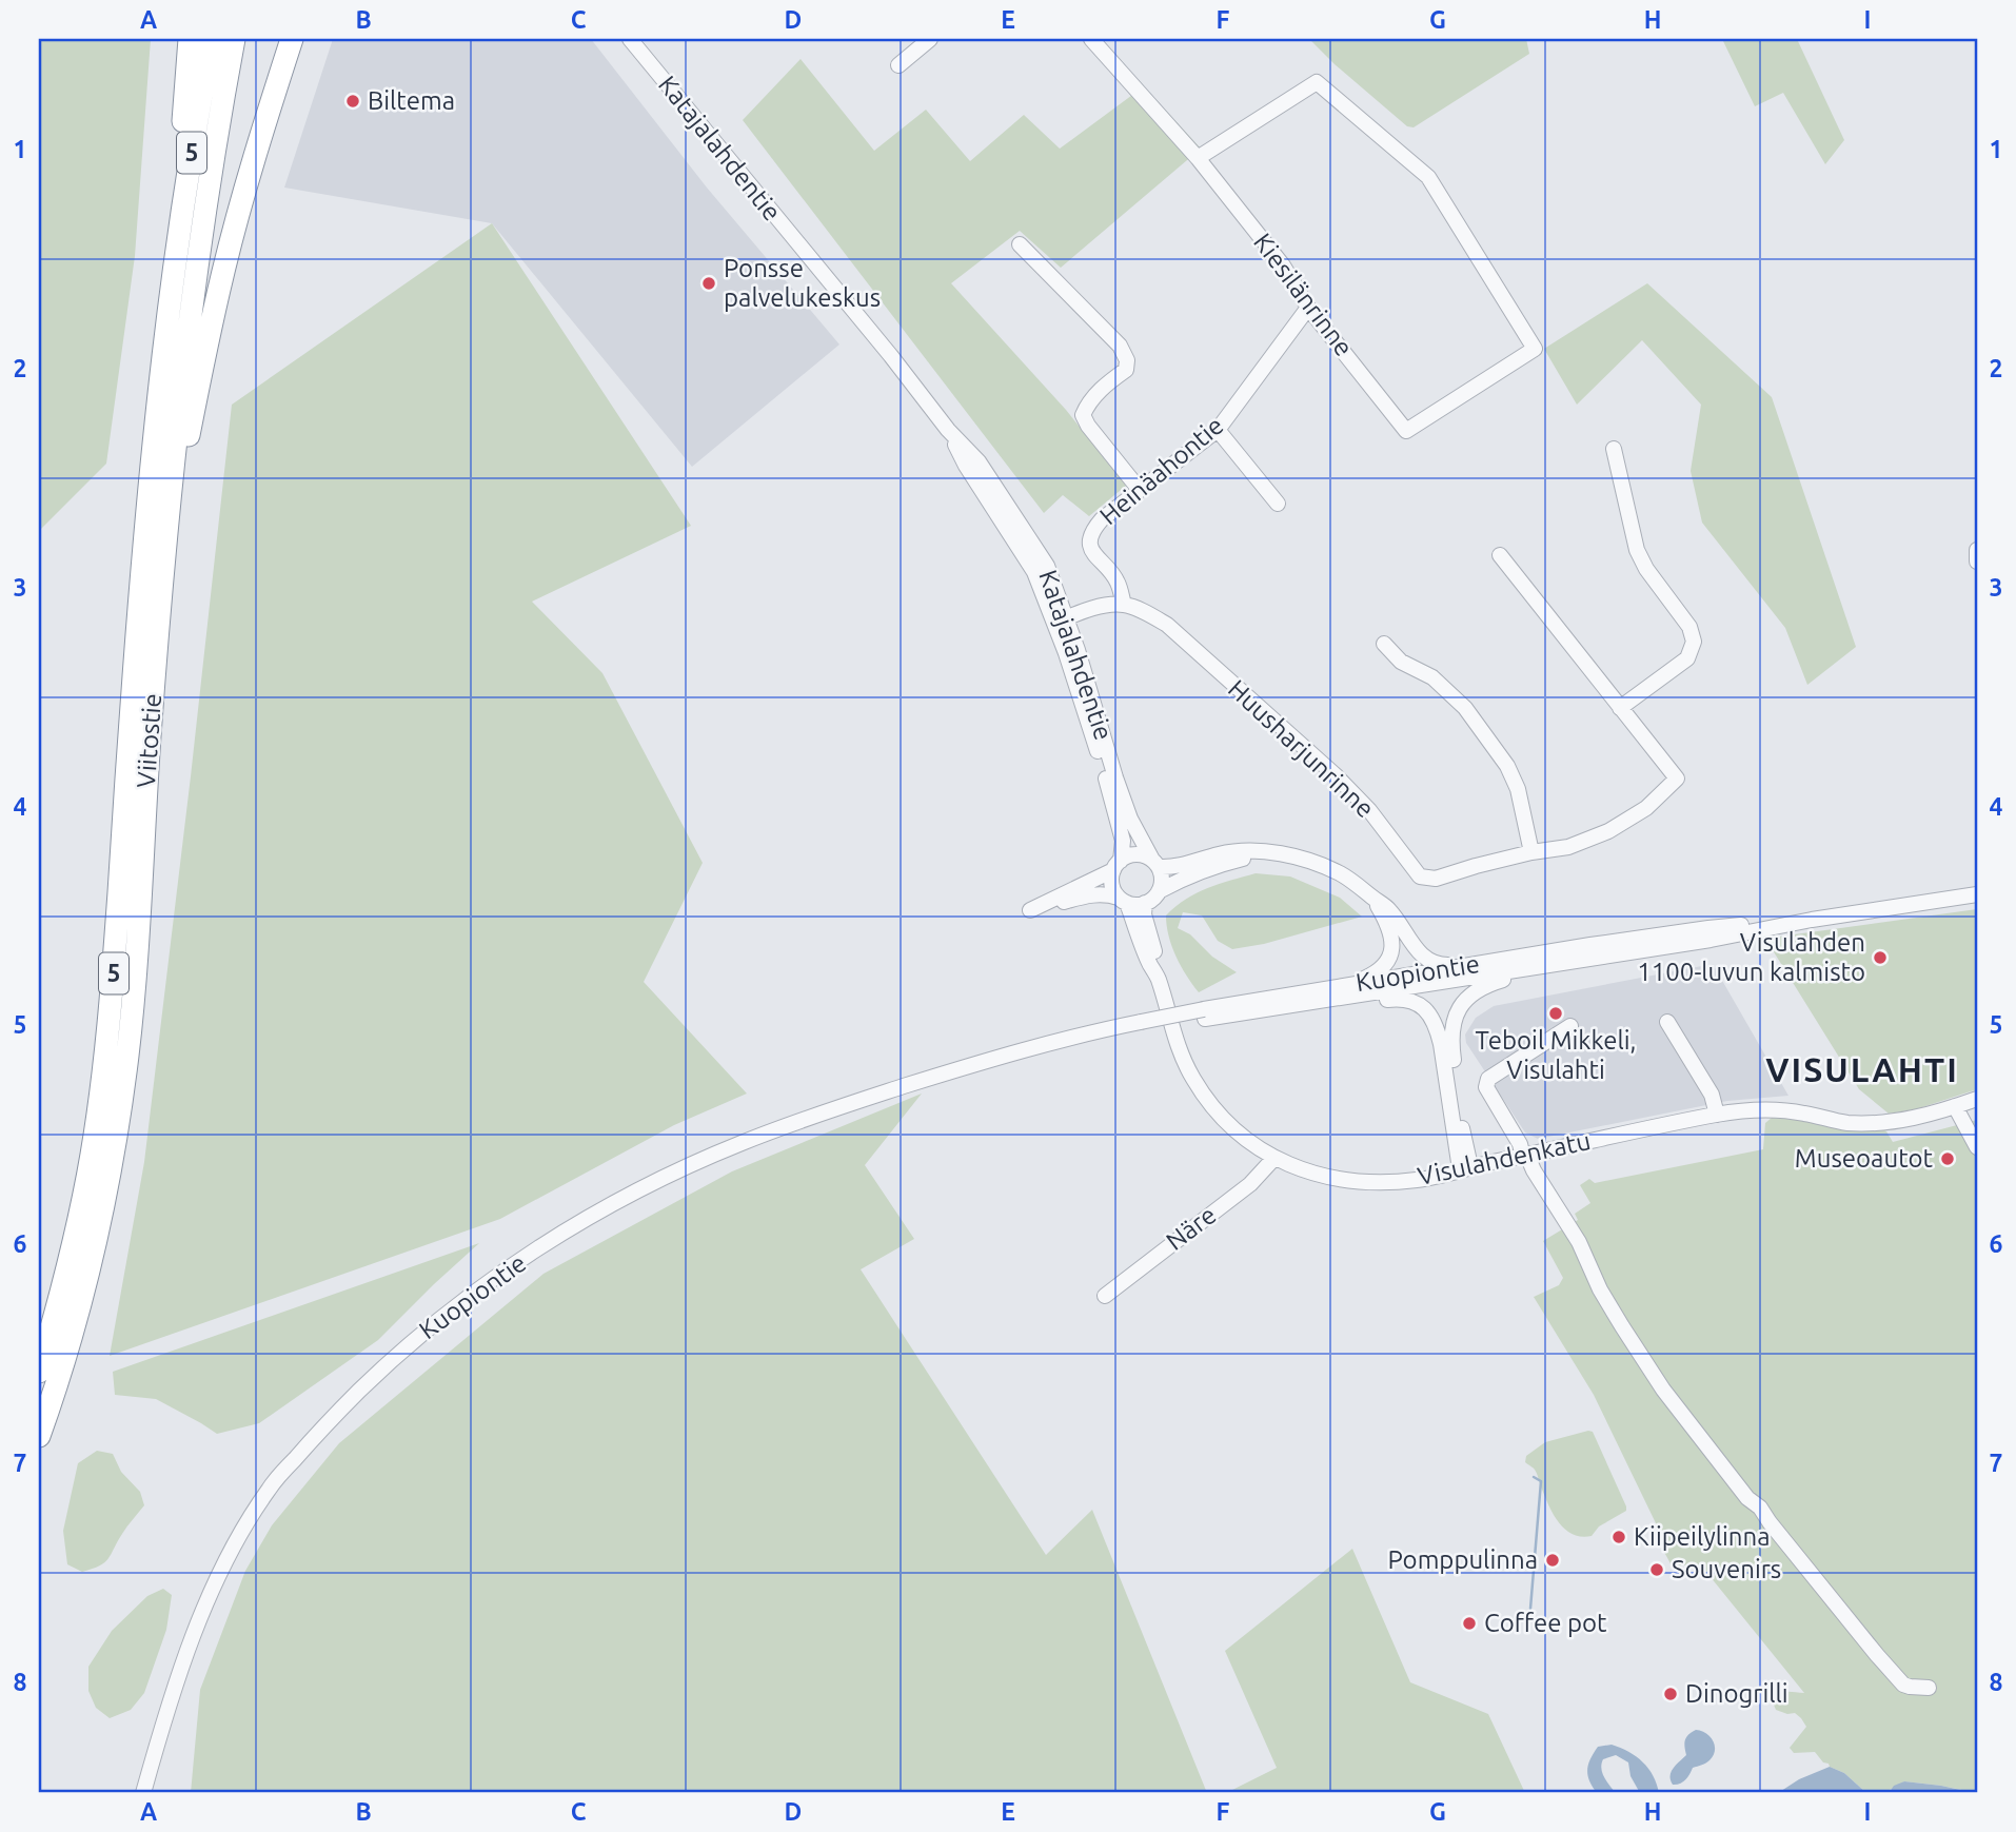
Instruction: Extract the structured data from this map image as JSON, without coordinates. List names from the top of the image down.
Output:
{
  "streets": {
    "highway": ["5", "Viitostie"],
    "street": [
      "Katajalahdentie",
      "Kiesilänrinne",
      "Heinäahontie",
      "Huusharjunrinne",
      "Kuopiontie",
      "Visulahdenkatu",
      "Näre"
    ]
  },
  "crossings": [
    ["Katajalahdentie", "Visulahdenkatu"],
    ["Kiesilänrinne", "Heinäahontie"],
    ["Heinäahontie", "Huusharjunrinne"],
    ["Visulahdenkatu", "Näre"]
  ],
  "districts": ["VISULAHTI"],
  "places": [
    "Biltema",
    "Ponsse palvelukeskus",
    "Visulahden 1100-luvun kalmisto",
    "Teboil Mikkeli, Visulahti",
    "Museoautot",
    "Kiipeilylinna",
    "Pomppulinna",
    "Souvenirs",
    "Coffee pot",
    "Dinogrilli"
  ],
  "grid": {
    "columns": [
      "A",
      "B",
      "C",
      "D",
      "E",
      "F",
      "G",
      "H",
      "I"
    ],
    "rows": [
      "1",
      "2",
      "3",
      "4",
      "5",
      "6",
      "7",
      "8"
    ]
  }
}
